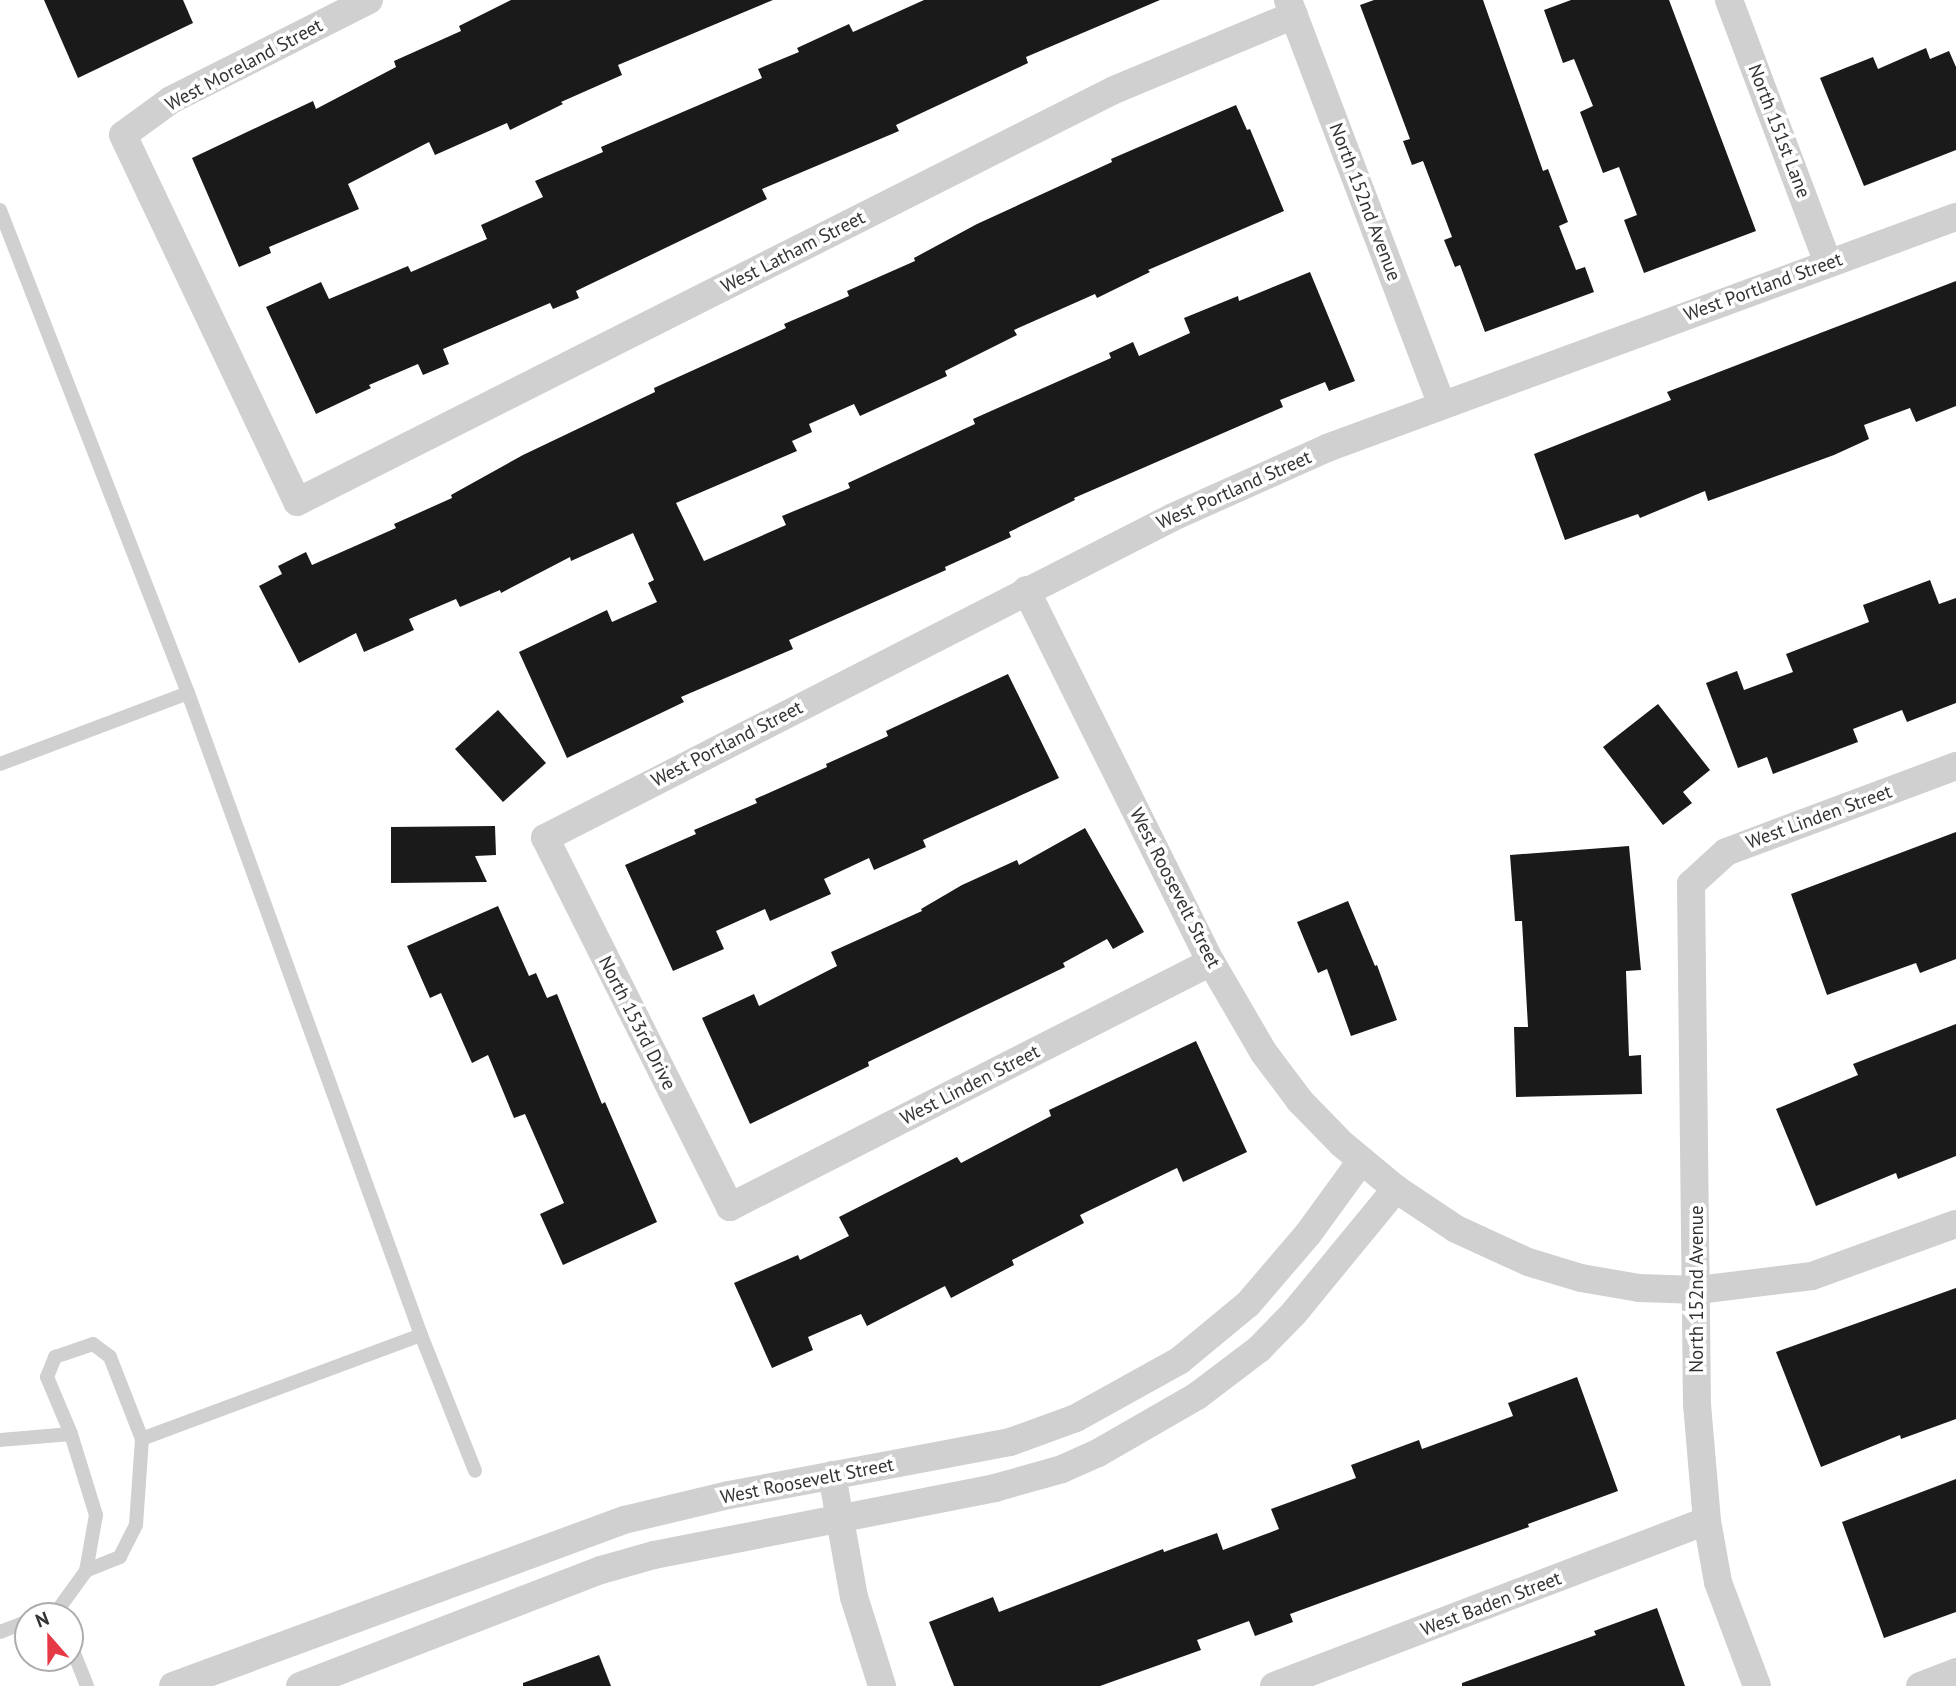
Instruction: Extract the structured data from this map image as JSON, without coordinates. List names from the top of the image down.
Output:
{
  "streets": {
    "street": [
      "West Moreland Street",
      "North 151st Lane",
      "North 152nd Avenue",
      "West Latham Street",
      "West Portland Street",
      "West Linden Street",
      "West Roosevelt Street",
      "North 153rd Drive",
      "West Baden Street"
    ]
  },
  "crossings": [
    ["West Moreland Street", "West Latham Street"],
    ["North 151st Lane", "West Portland Street"],
    ["North 152nd Avenue", "West Latham Street"],
    ["North 152nd Avenue", "West Portland Street"],
    ["North 152nd Avenue", "West Linden Street"],
    ["North 152nd Avenue", "West Roosevelt Street"],
    ["North 152nd Avenue", "West Baden Street"],
    ["West Portland Street", "West Roosevelt Street"],
    ["West Portland Street", "North 153rd Drive"],
    ["West Linden Street", "West Roosevelt Street"],
    ["West Linden Street", "North 153rd Drive"]
  ],
  "north": "top"
}
